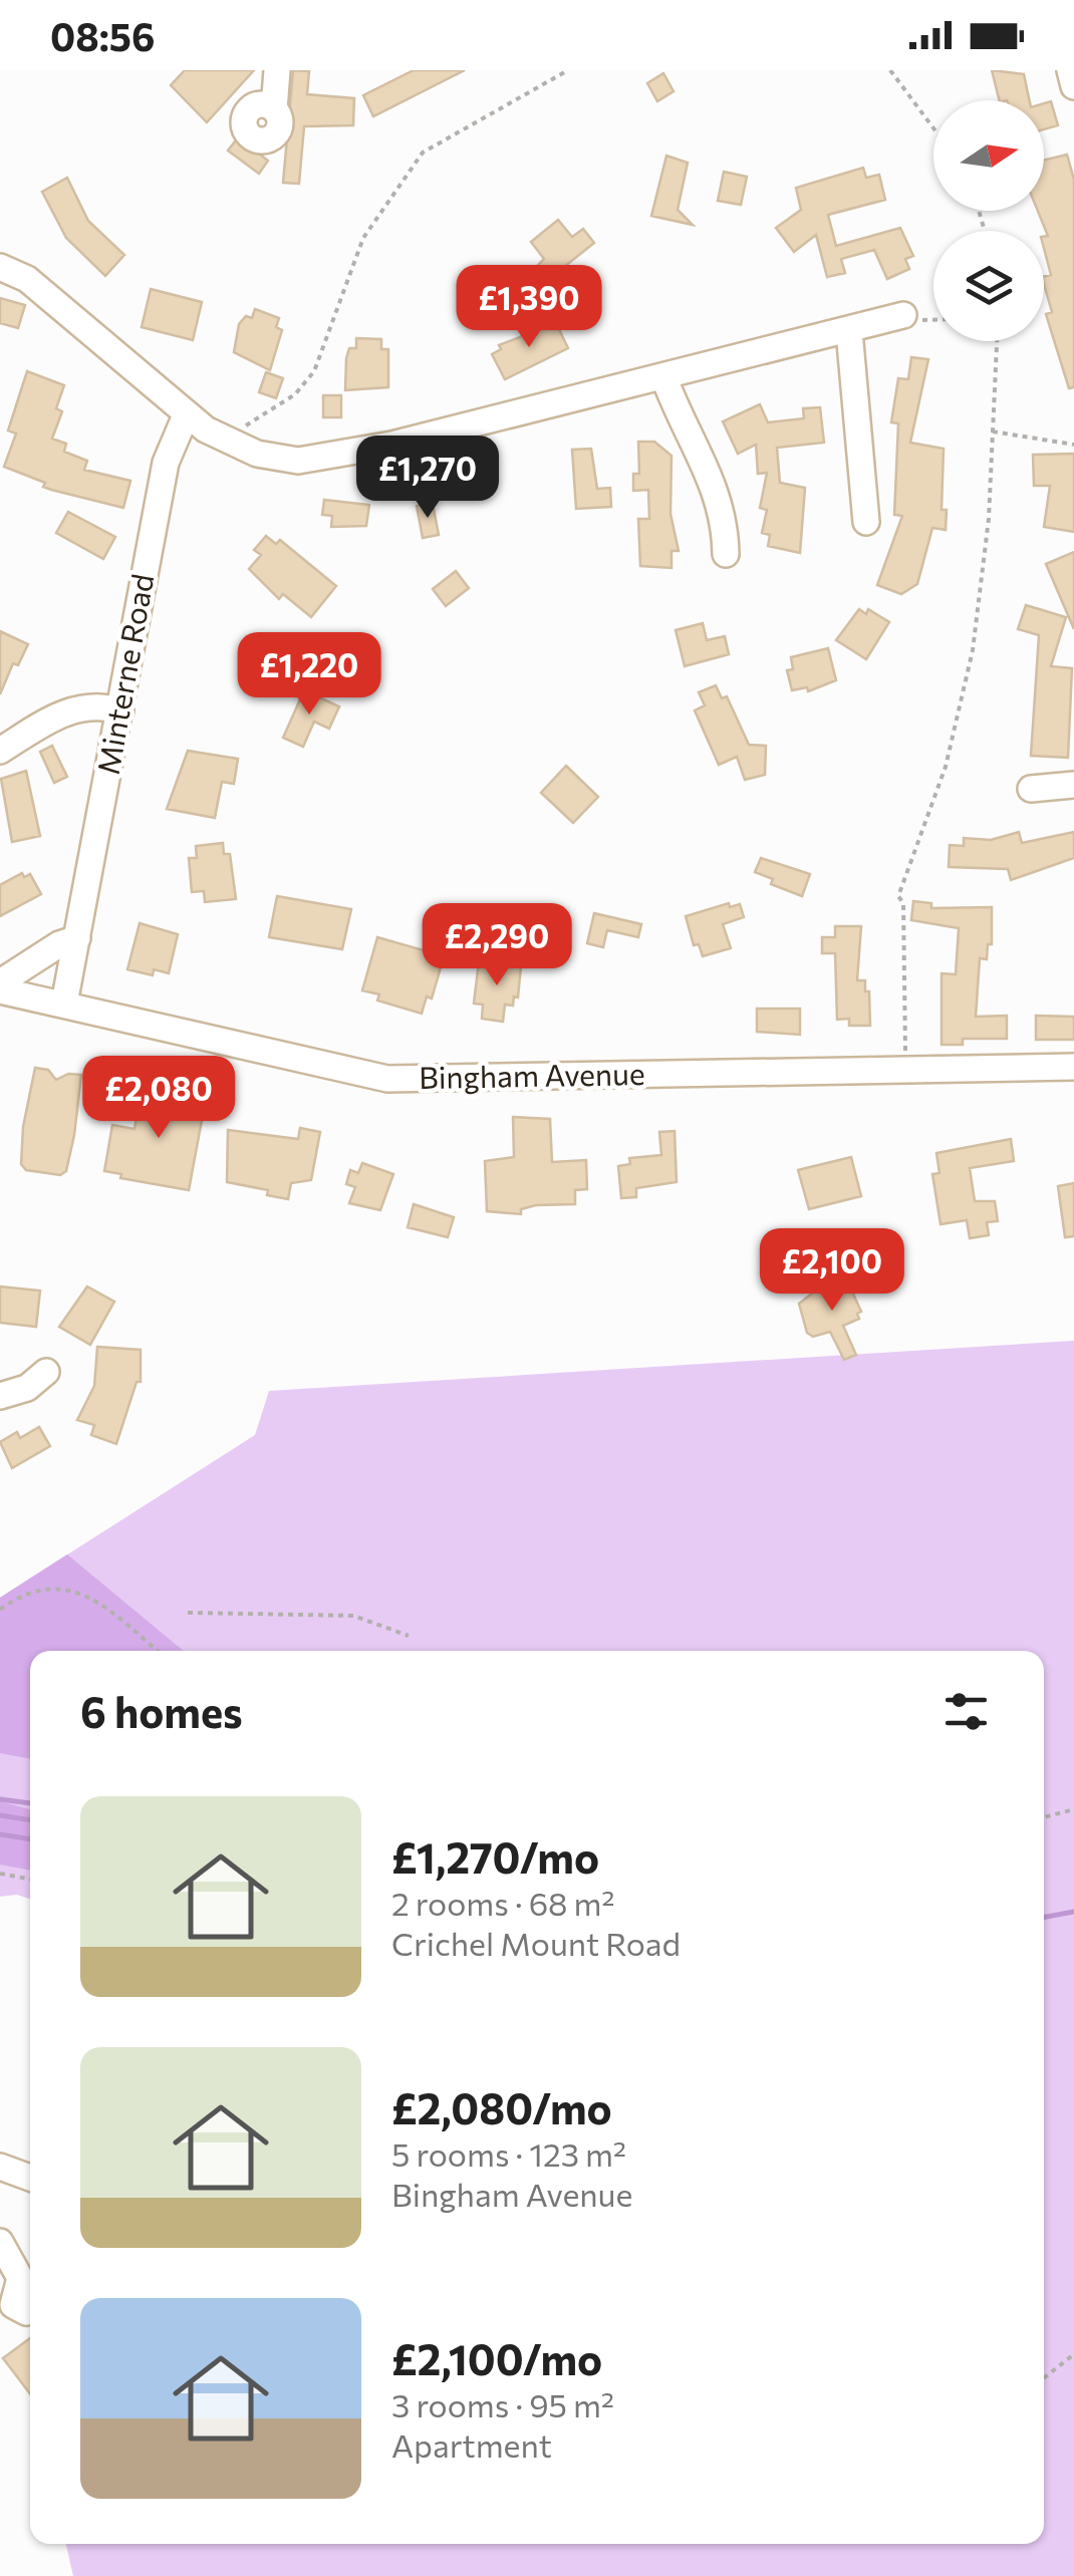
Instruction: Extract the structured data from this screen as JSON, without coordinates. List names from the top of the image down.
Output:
{
  "streets": {
    "street": ["Minterne Road", "Bingham Avenue"]
  },
  "crossings": [
    ["Minterne Road", "Bingham Avenue"]
  ],
  "north": "right",
  "page": {
    "status": "08:56",
    "price": [
      "£1,390",
      "£1,270",
      "£1,220",
      "£2,290",
      "£2,080",
      "£2,100"
    ],
    "heading": "6 homes",
    "list": [
      {
        "name": "£1,270/mo",
        "note": "2 rooms · 68 m² · Crichel Mount Road"
      },
      {
        "name": "£2,080/mo",
        "note": "5 rooms · 123 m² · Bingham Avenue"
      },
      {
        "name": "£2,100/mo",
        "note": "3 rooms · 95 m² · Apartment"
      }
    ]
  }
}
